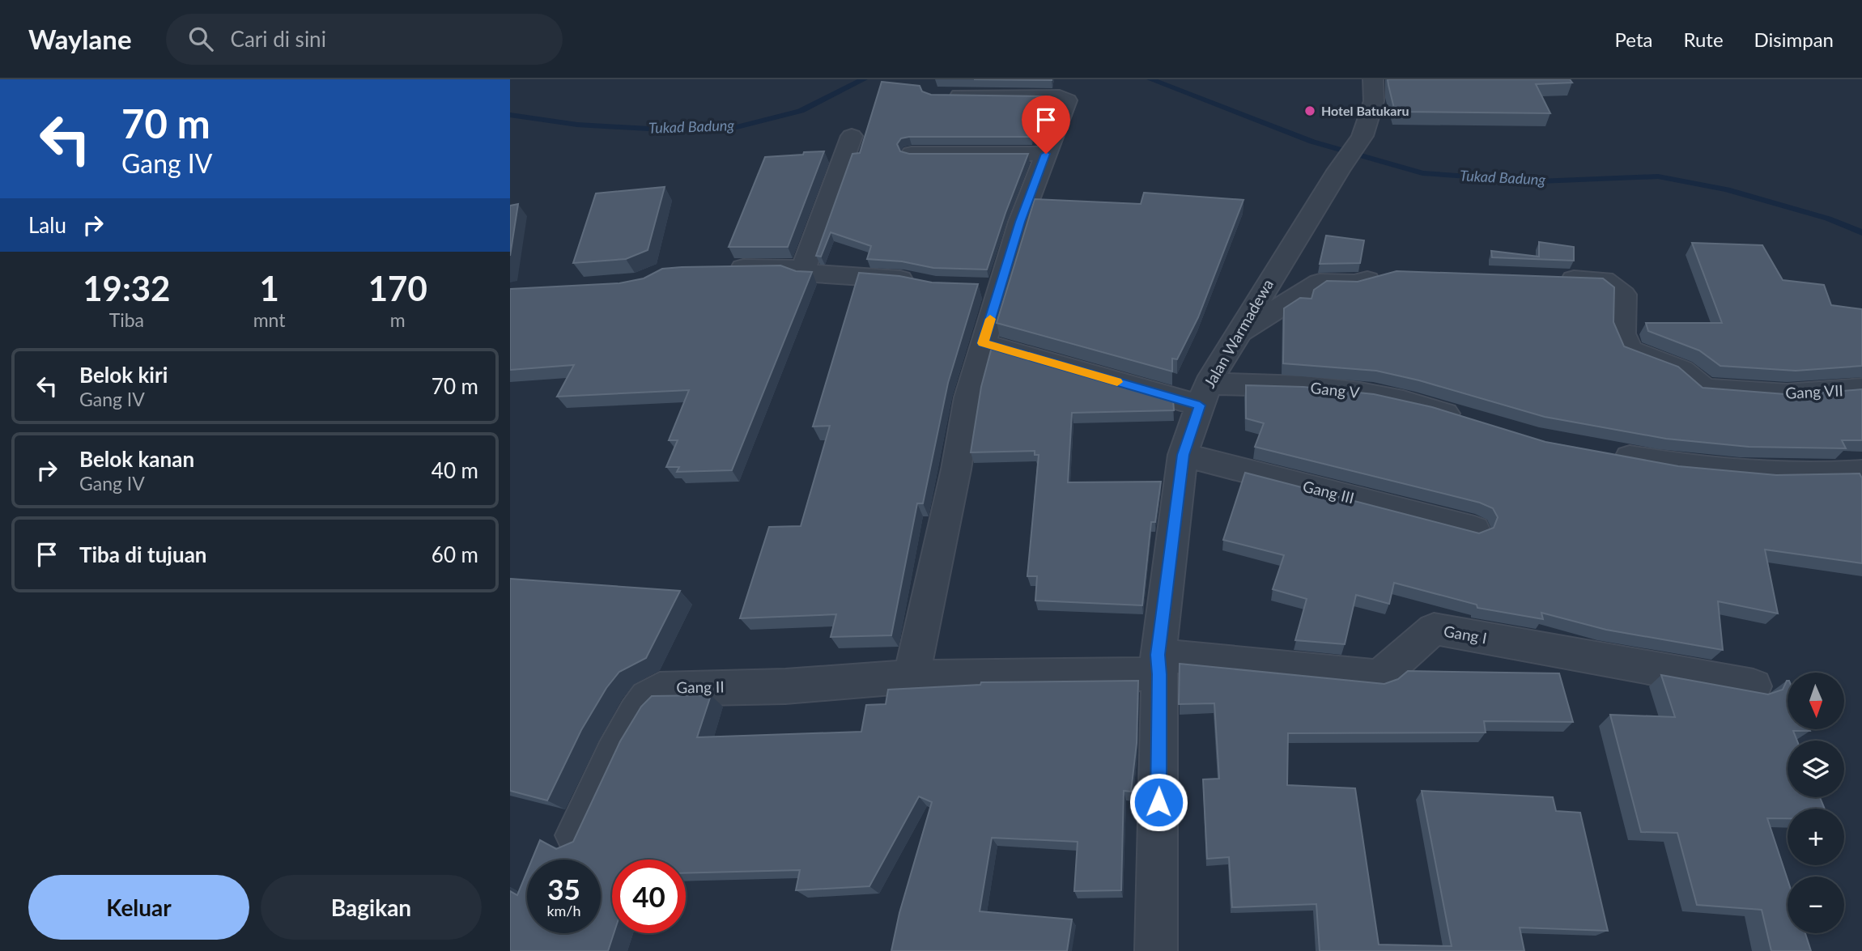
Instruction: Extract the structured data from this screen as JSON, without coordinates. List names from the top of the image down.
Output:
{
  "streets": {
    "street": [
      "Jalan Warmadewa",
      "Gang V",
      "Gang VII",
      "Gang III",
      "Gang I",
      "Gang II"
    ]
  },
  "crossings": [
    ["Jalan Warmadewa", "Gang V"],
    ["Jalan Warmadewa", "Gang III"],
    ["Jalan Warmadewa", "Gang I"],
    ["Jalan Warmadewa", "Gang II"],
    ["Gang I", "Gang II"]
  ],
  "water": ["Tukad Badung"],
  "places": ["Hotel Batukaru"],
  "north": "bottom",
  "page": {
    "header": "Waylane",
    "search": "Cari di sini",
    "nav": ["Peta", "Rute", "Disimpan"],
    "turn": ["70 m", "Gang IV"],
    "then": "Lalu",
    "eta": [
      "19:32",
      "Tiba",
      "1",
      "mnt",
      "170",
      "m"
    ],
    "list": [
      {
        "name": "Belok kiri",
        "note": "Gang IV",
        "value": "70 m"
      },
      {
        "name": "Belok kanan",
        "note": "Gang IV",
        "value": "40 m"
      },
      {
        "name": "Tiba di tujuan",
        "value": "60 m"
      }
    ],
    "map_buttons": ["+", "−"],
    "speed": "35 km/h",
    "limit": "40",
    "buttons": ["Keluar", "Bagikan"]
  }
}
